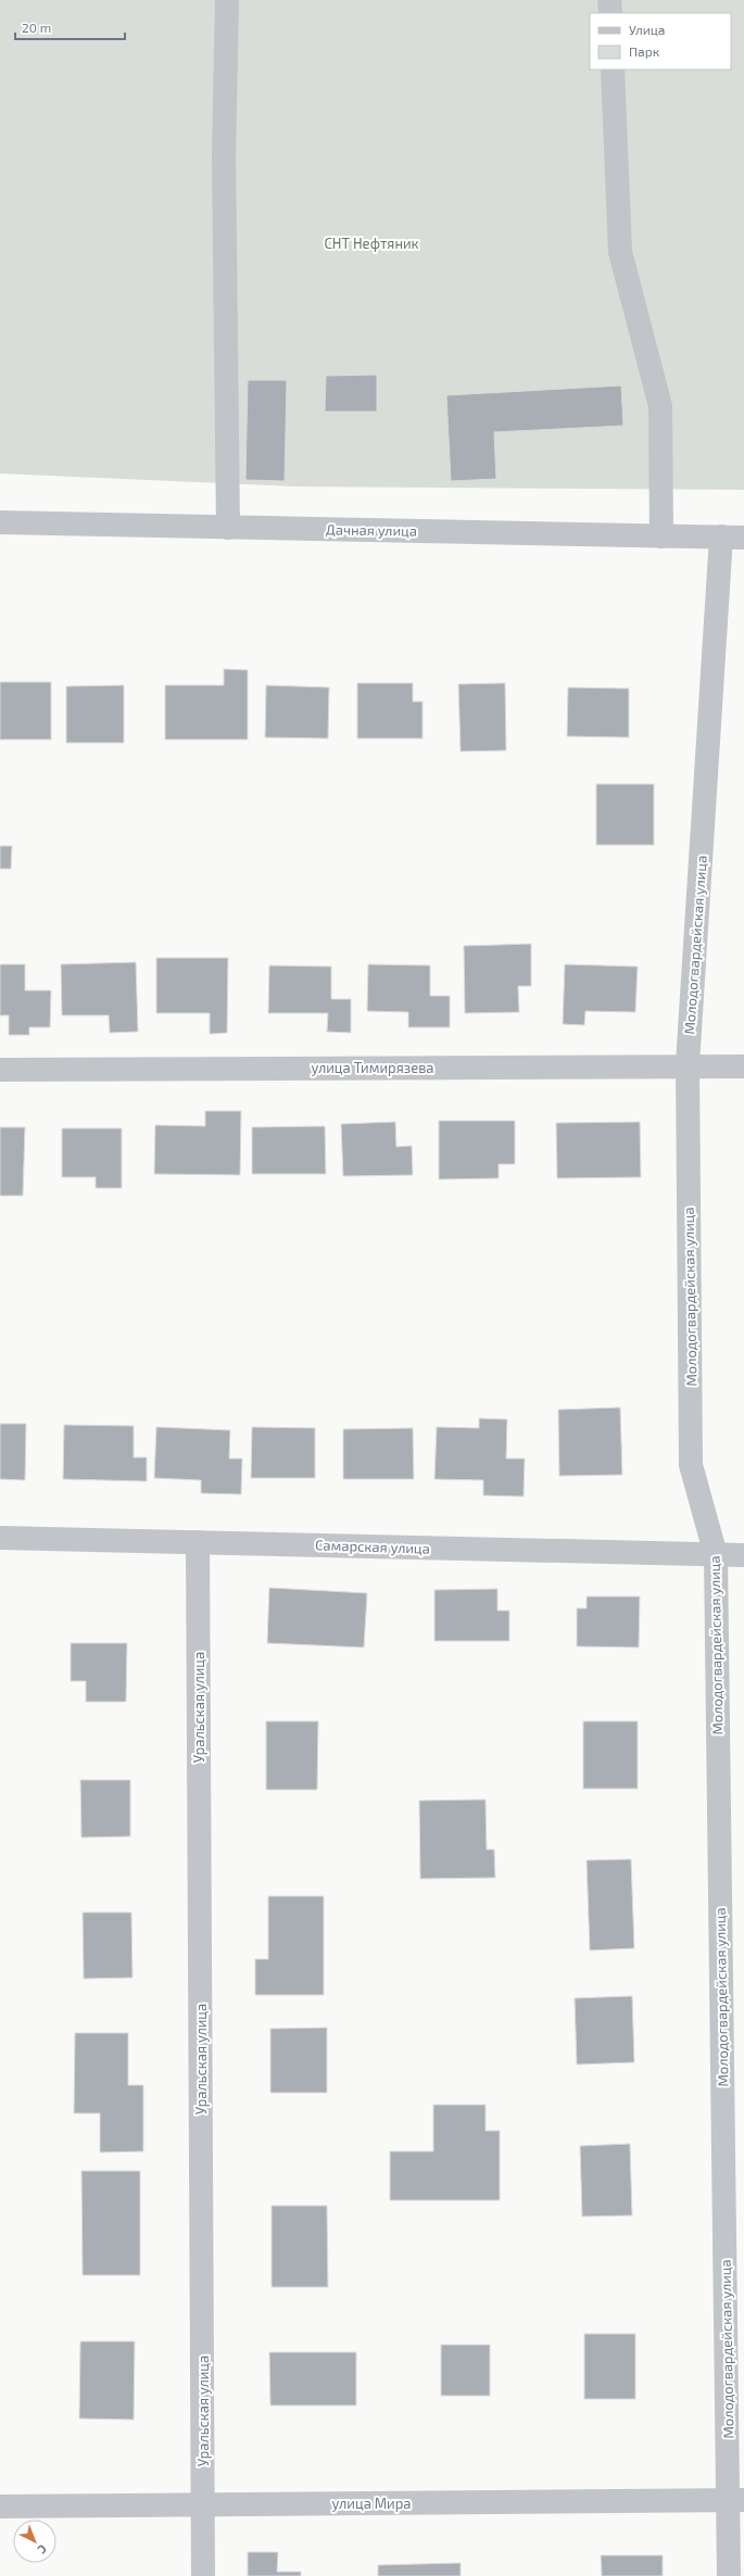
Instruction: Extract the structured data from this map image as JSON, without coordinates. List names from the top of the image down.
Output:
{
  "streets": {
    "street": [
      "Дачная улица",
      "Молодогвардейская улица",
      "улица Тимирязева",
      "Самарская улица",
      "Уральская улица",
      "улица Мира"
    ]
  },
  "crossings": [
    ["Дачная улица", "Молодогвардейская улица"],
    ["Молодогвардейская улица", "улица Тимирязева"],
    ["Молодогвардейская улица", "Самарская улица"],
    ["Молодогвардейская улица", "улица Мира"],
    ["Самарская улица", "Уральская улица"],
    ["Уральская улица", "улица Мира"]
  ],
  "parks": ["СНТ Нефтяник"],
  "legend": ["Улица", "Парк"],
  "scale_bar": "20 m",
  "north": "bottom right"
}
